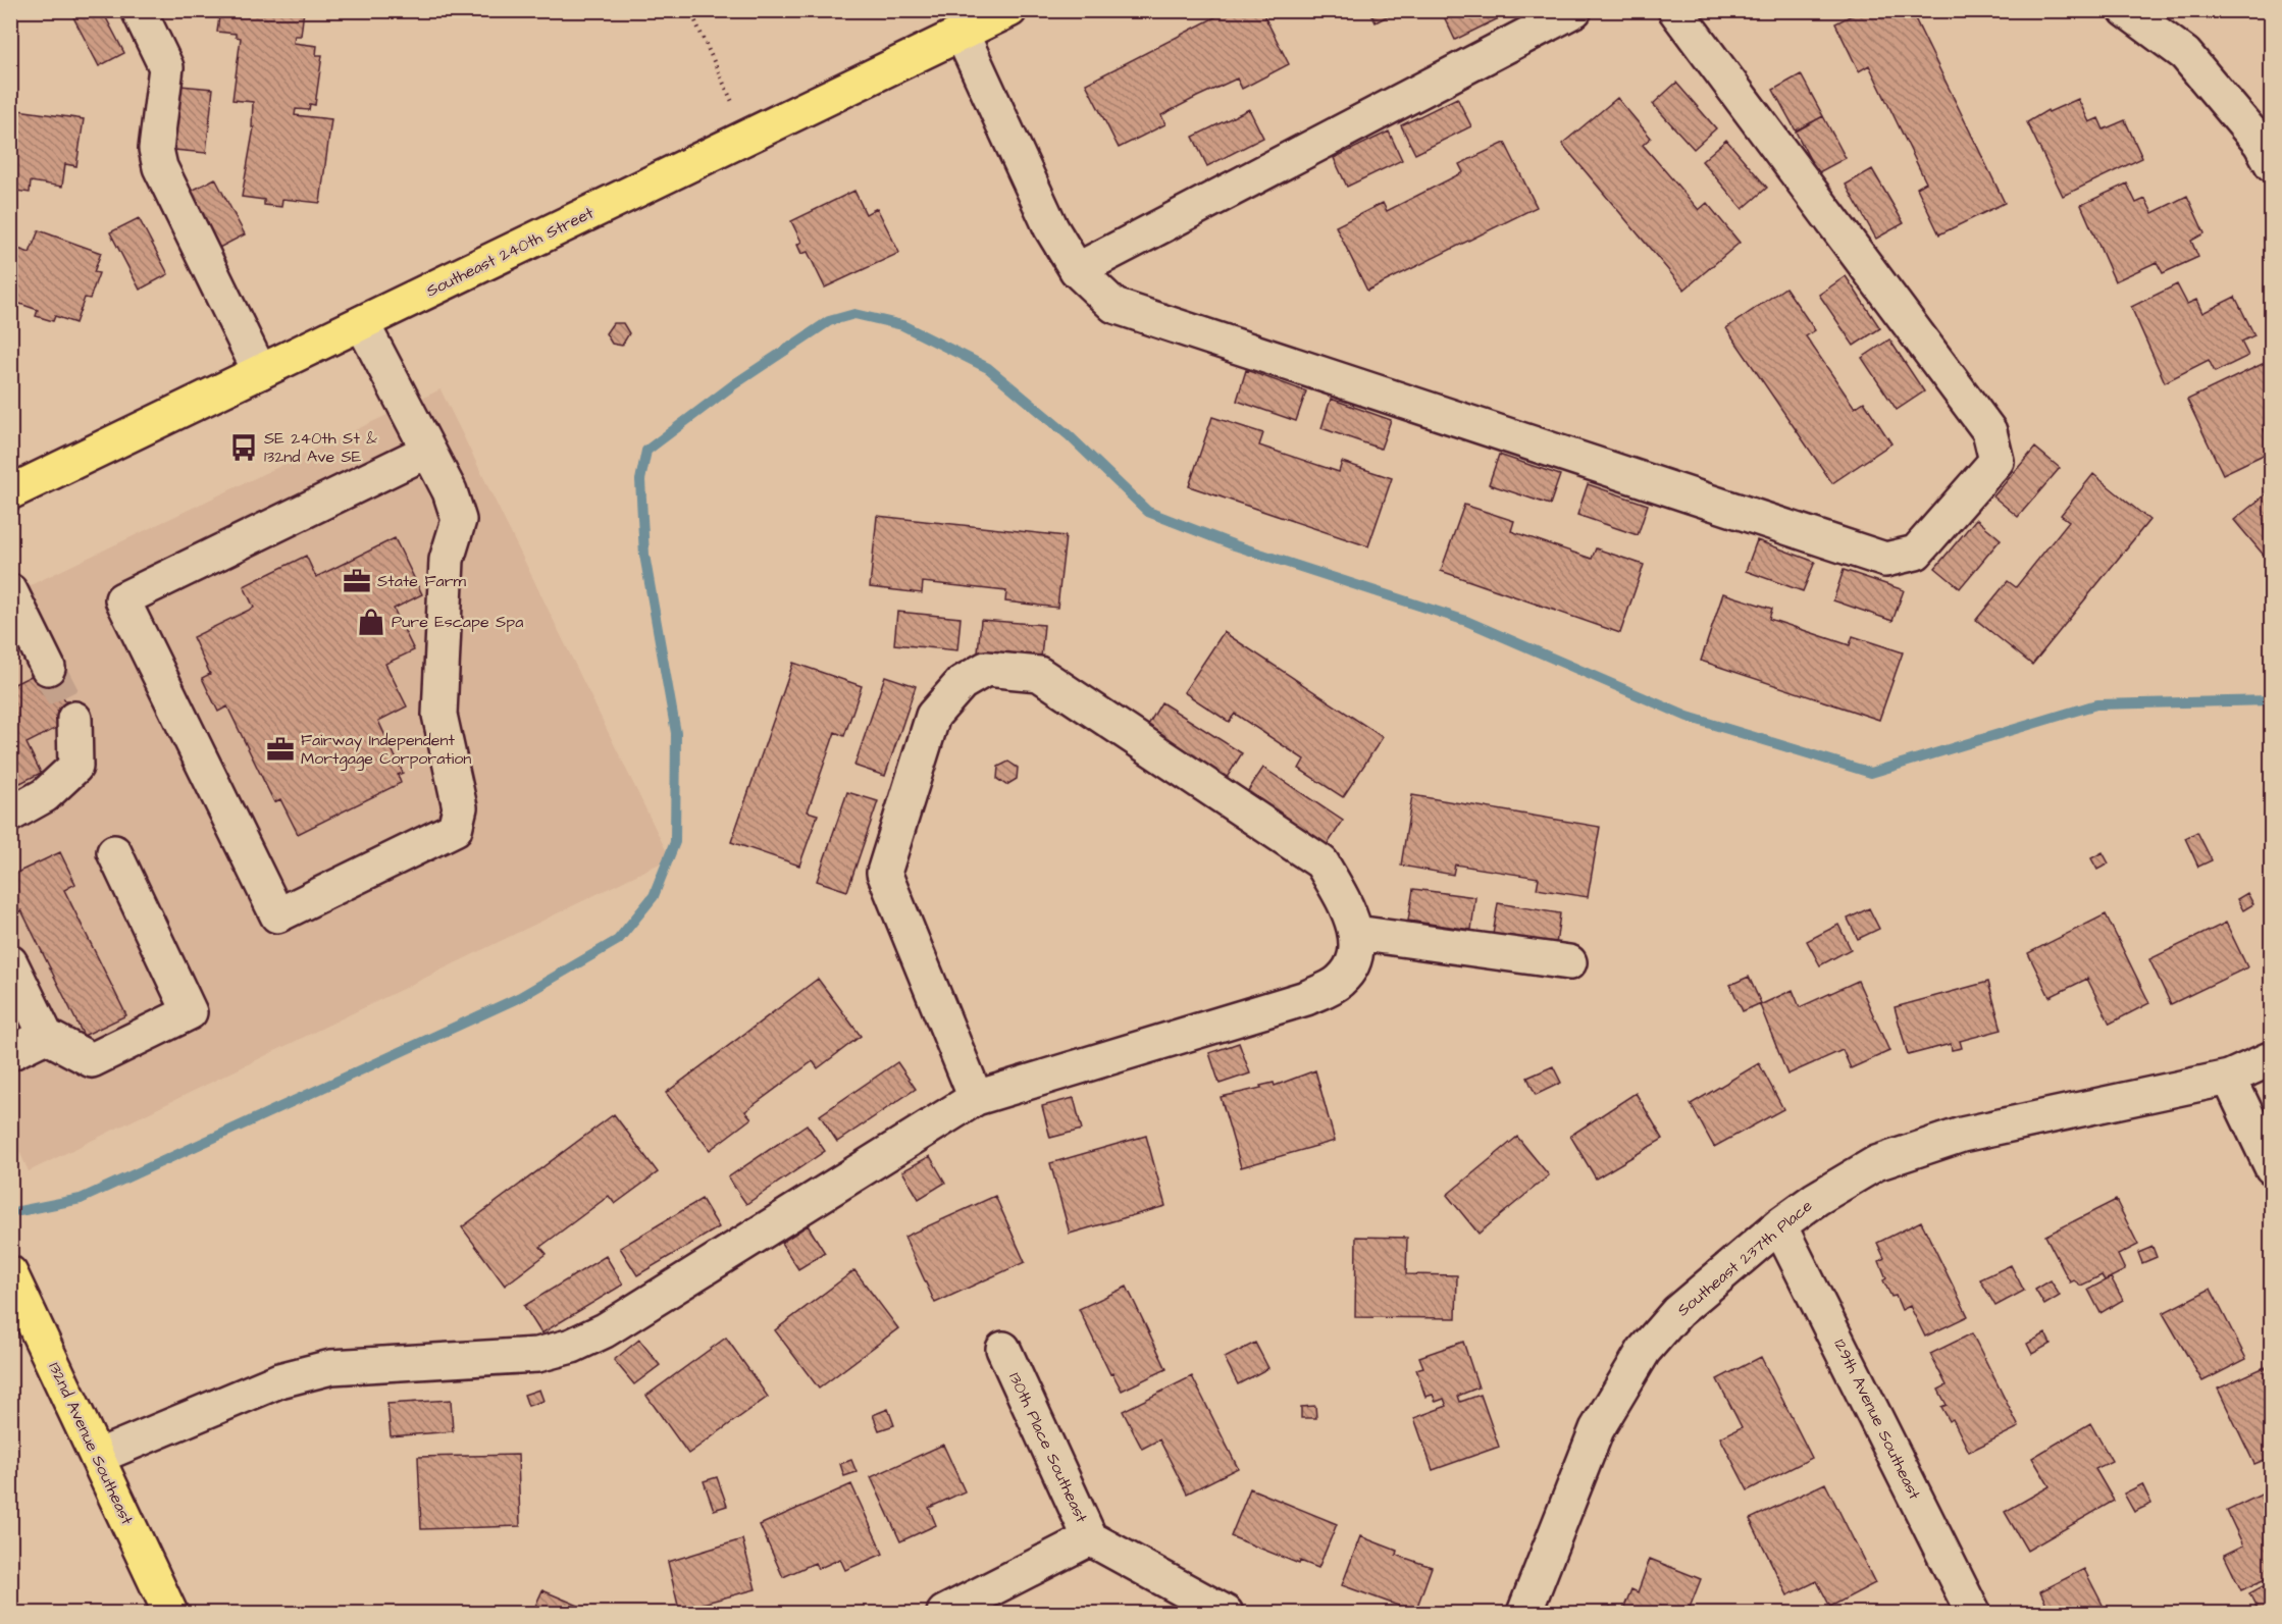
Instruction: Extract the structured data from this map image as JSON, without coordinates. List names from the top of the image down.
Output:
{
  "streets": {
    "main road": ["Southeast 240th Street", "132nd Avenue Southeast"],
    "street": ["Southeast 237th Place", "129th Avenue Southeast", "130th Place Southeast"]
  },
  "crossings": [
    ["Southeast 237th Place", "129th Avenue Southeast"]
  ],
  "places": {
    "bus stop": ["SE 240th St & 132nd Ave SE"],
    "office": ["State Farm", "Fairway Independent Mortgage Corporation"],
    "shop": ["Pure Escape Spa"]
  }
}
